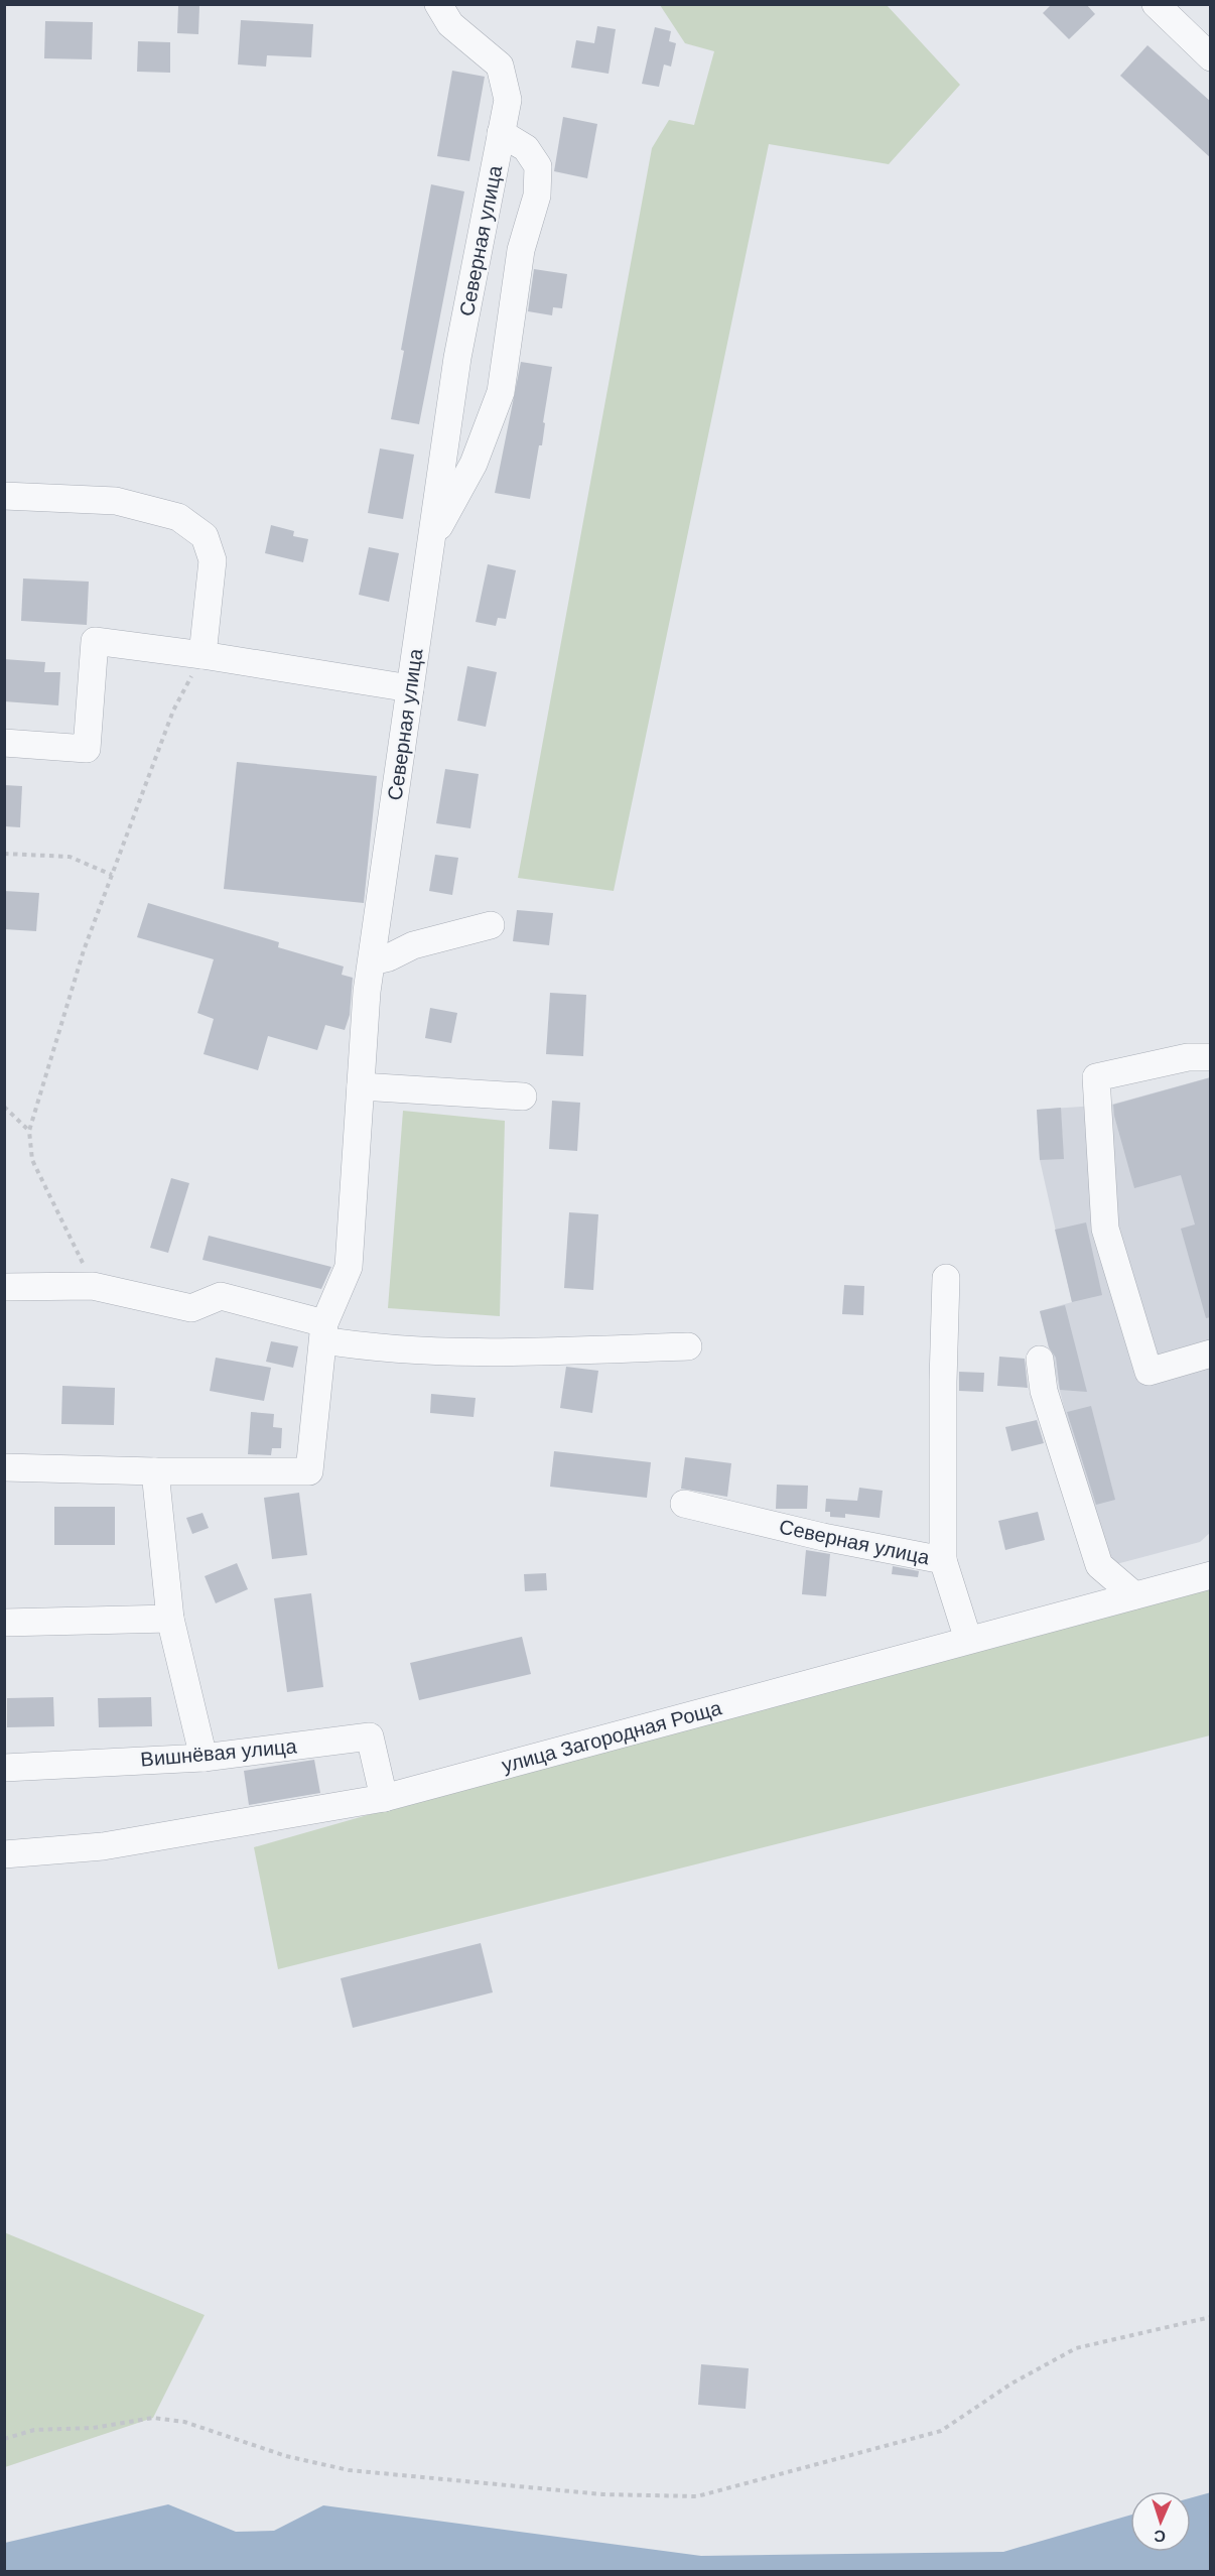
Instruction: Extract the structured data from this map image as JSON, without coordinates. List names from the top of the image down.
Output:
{
  "streets": {
    "street": ["Северная улица", "улица Загородная Роща", "Вишнёвая улица"]
  },
  "crossings": [
    ["Северная улица", "улица Загородная Роща"],
    ["улица Загородная Роща", "Вишнёвая улица"]
  ],
  "north": "bottom"
}
